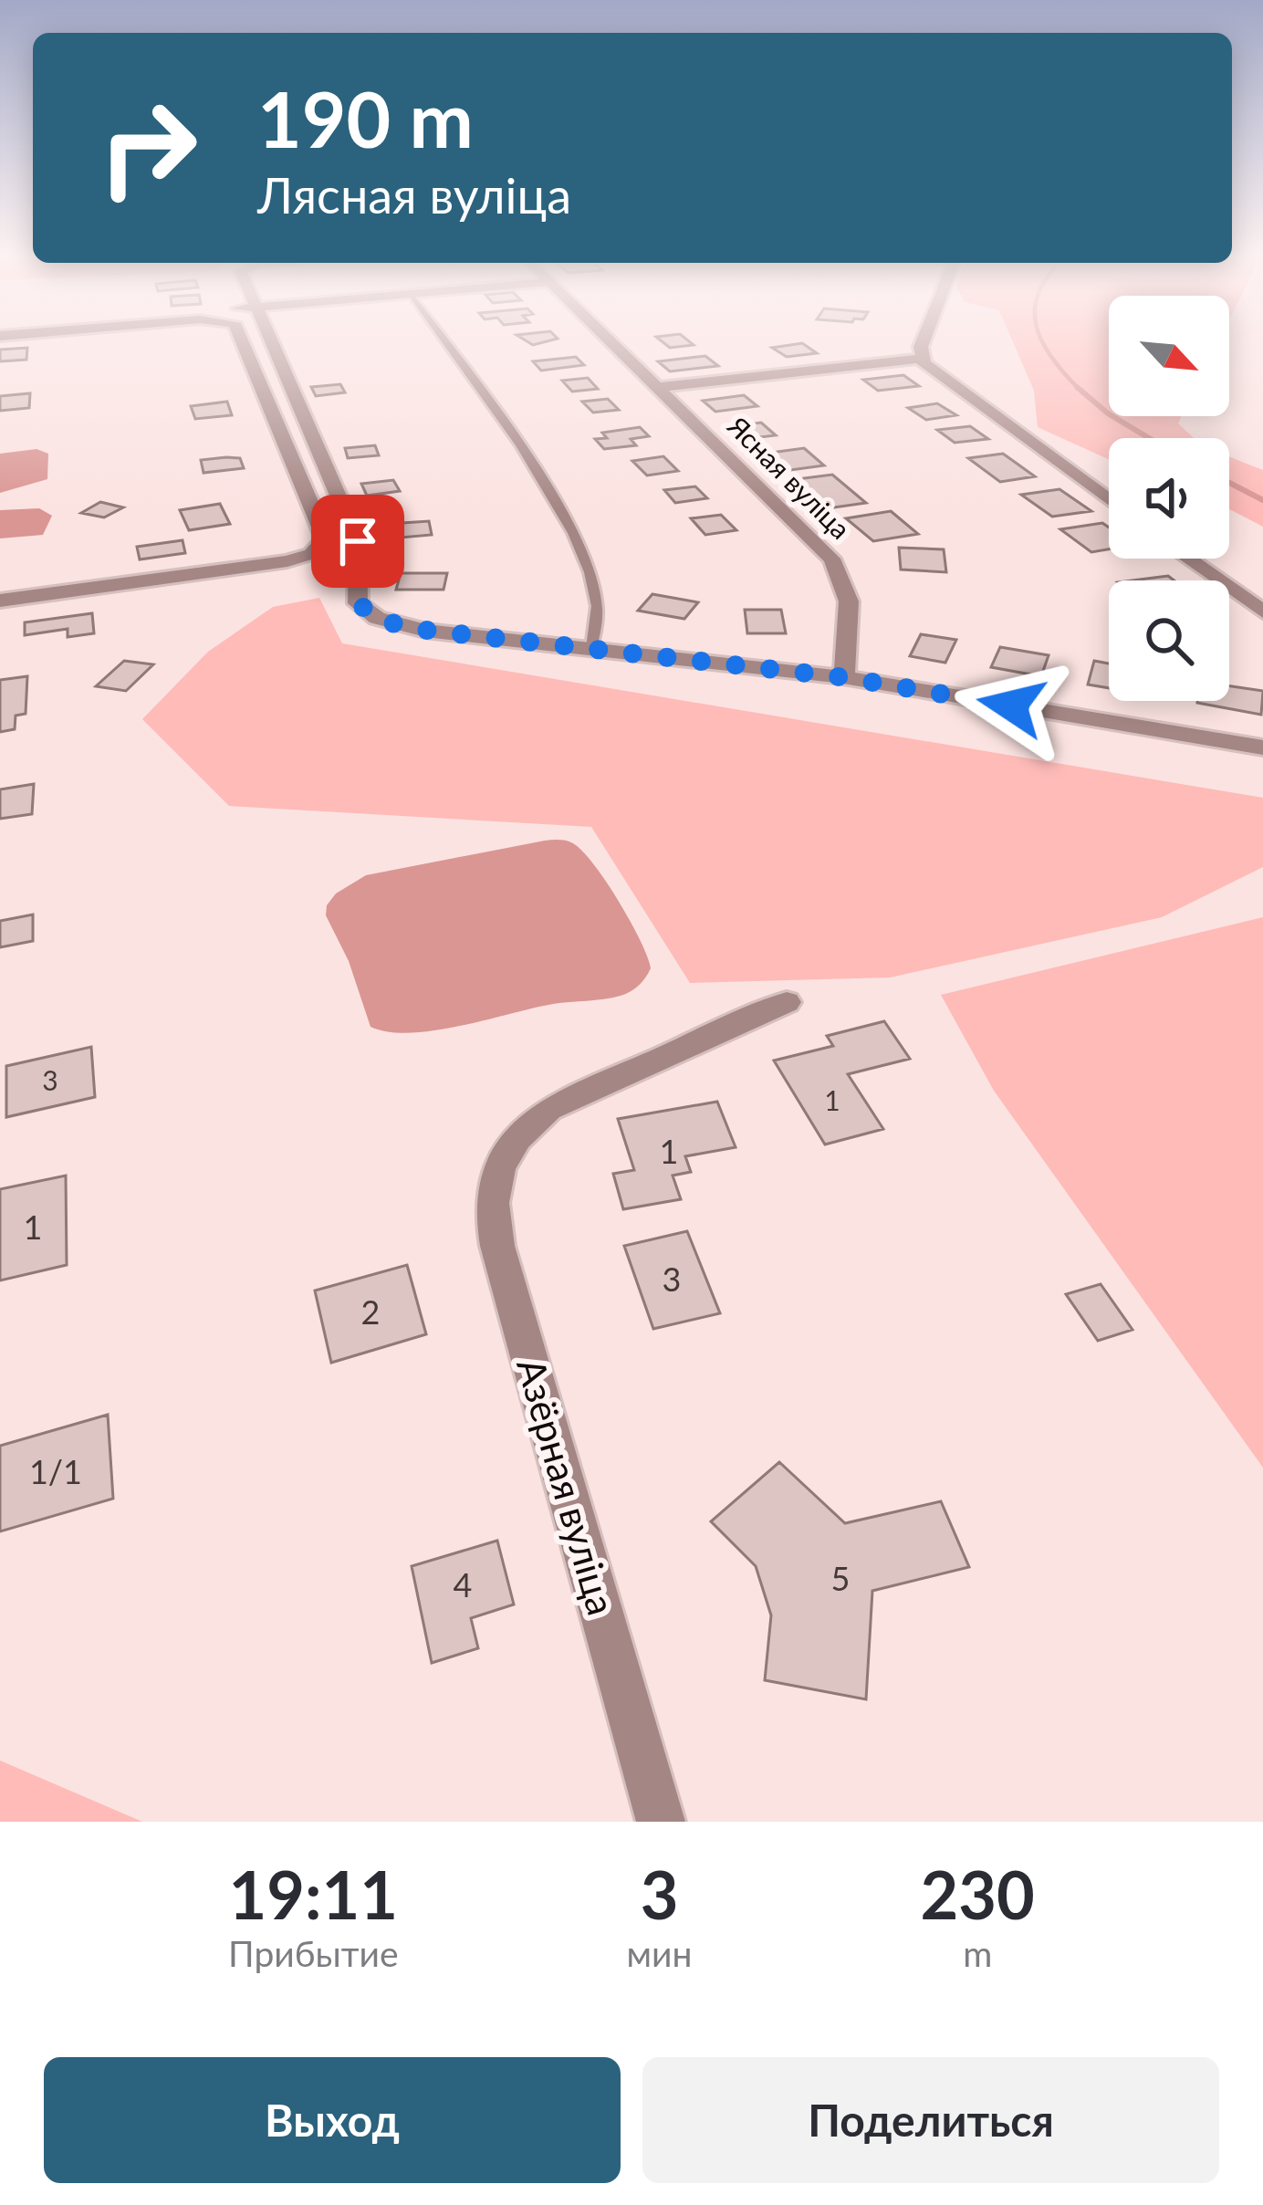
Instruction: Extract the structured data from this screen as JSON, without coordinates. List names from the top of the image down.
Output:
{
  "streets": {
    "street": ["Ясная вуліца", "Азёрная вуліца"]
  },
  "house_numbers": [
    "3",
    "1",
    "1",
    "1",
    "3",
    "2",
    "1/1",
    "5",
    "4"
  ],
  "north": "bottom right",
  "page": {
    "turn": ["190 m", "Лясная вуліца"],
    "eta": [
      "19:11",
      "Прибытие",
      "3",
      "мин",
      "230",
      "m"
    ],
    "buttons": ["Выход", "Поделиться"]
  }
}
